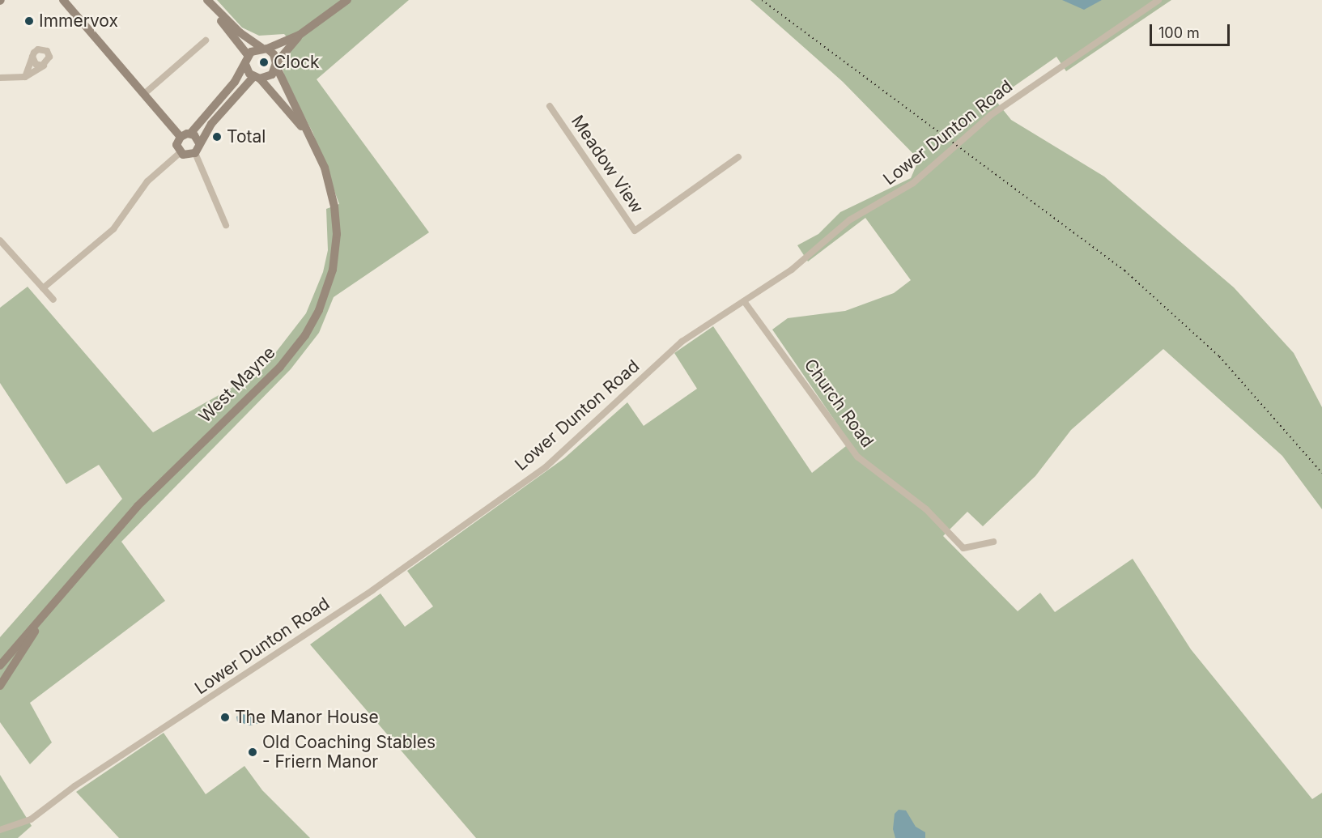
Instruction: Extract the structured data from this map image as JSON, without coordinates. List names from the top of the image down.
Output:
{
  "streets": {
    "main road": ["West Mayne"],
    "street": ["Lower Dunton Road", "Meadow View", "Church Road"]
  },
  "crossings": [
    ["Lower Dunton Road", "Church Road"]
  ],
  "places": [
    "Immervox",
    "Clock",
    "Total",
    "The Manor House",
    "Old Coaching Stables - Friern Manor"
  ],
  "scale_bar": "100 m"
}
